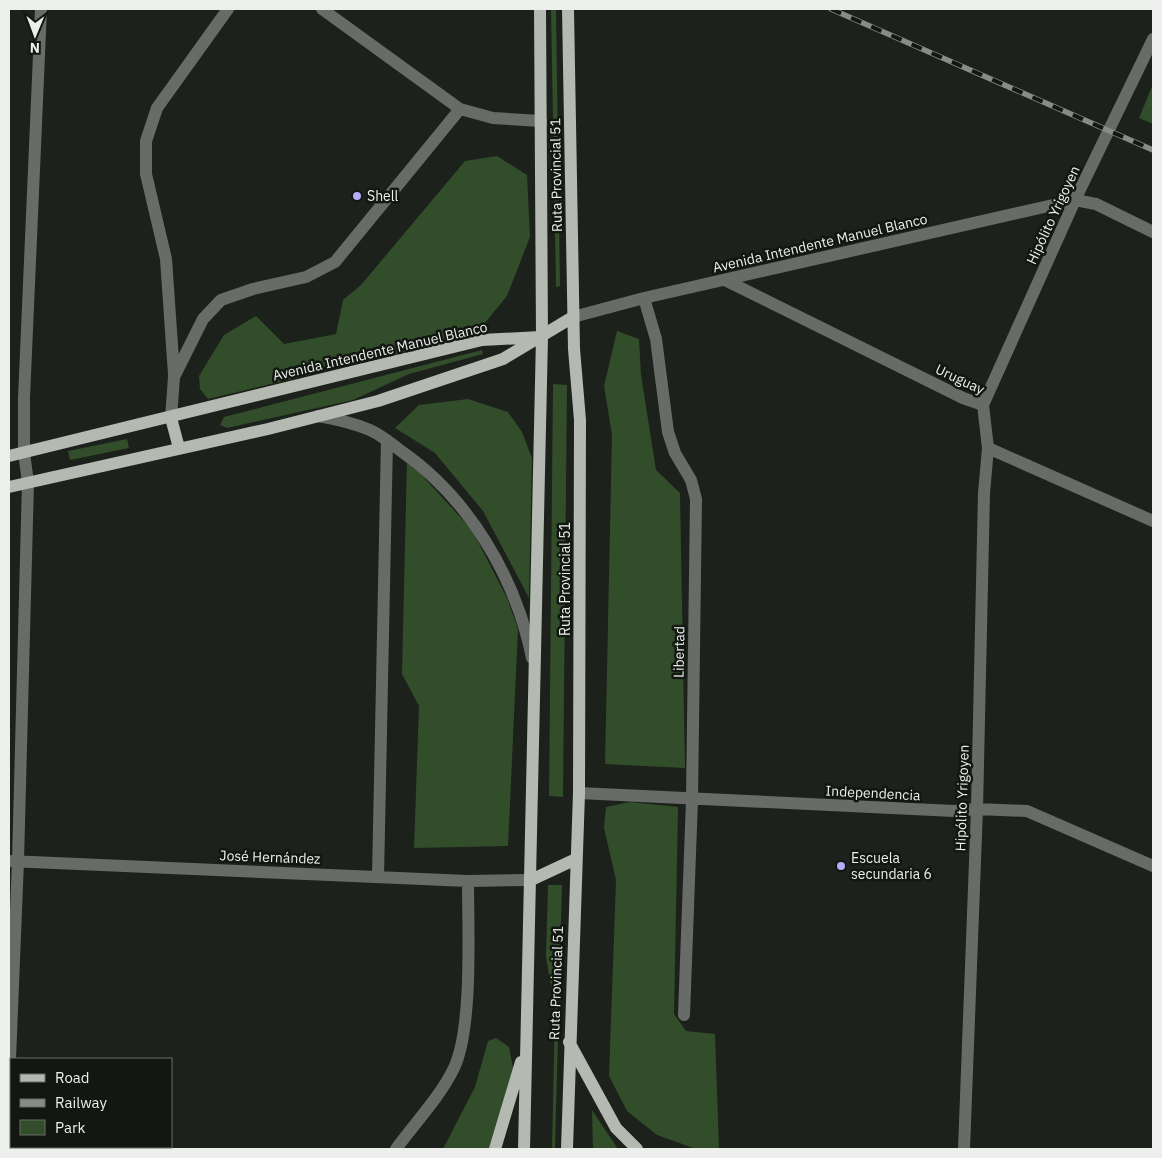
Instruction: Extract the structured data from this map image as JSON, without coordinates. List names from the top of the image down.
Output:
{
  "streets": {
    "main road": ["Ruta Provincial 51", "Avenida Intendente Manuel Blanco"],
    "street": [
      "Hipólito Yrigoyen",
      "Uruguay",
      "Libertad",
      "Independencia",
      "José Hernández"
    ]
  },
  "crossings": [
    ["Ruta Provincial 51", "Avenida Intendente Manuel Blanco"],
    ["Ruta Provincial 51", "Independencia"],
    ["Ruta Provincial 51", "José Hernández"],
    ["Hipólito Yrigoyen", "Avenida Intendente Manuel Blanco"],
    ["Hipólito Yrigoyen", "Uruguay"],
    ["Hipólito Yrigoyen", "Independencia"],
    ["Avenida Intendente Manuel Blanco", "Uruguay"],
    ["Avenida Intendente Manuel Blanco", "Libertad"],
    ["Libertad", "Independencia"]
  ],
  "places": ["Shell", "Escuela secundaria 6"],
  "legend": ["Road", "Railway", "Park"],
  "north": "bottom"
}
